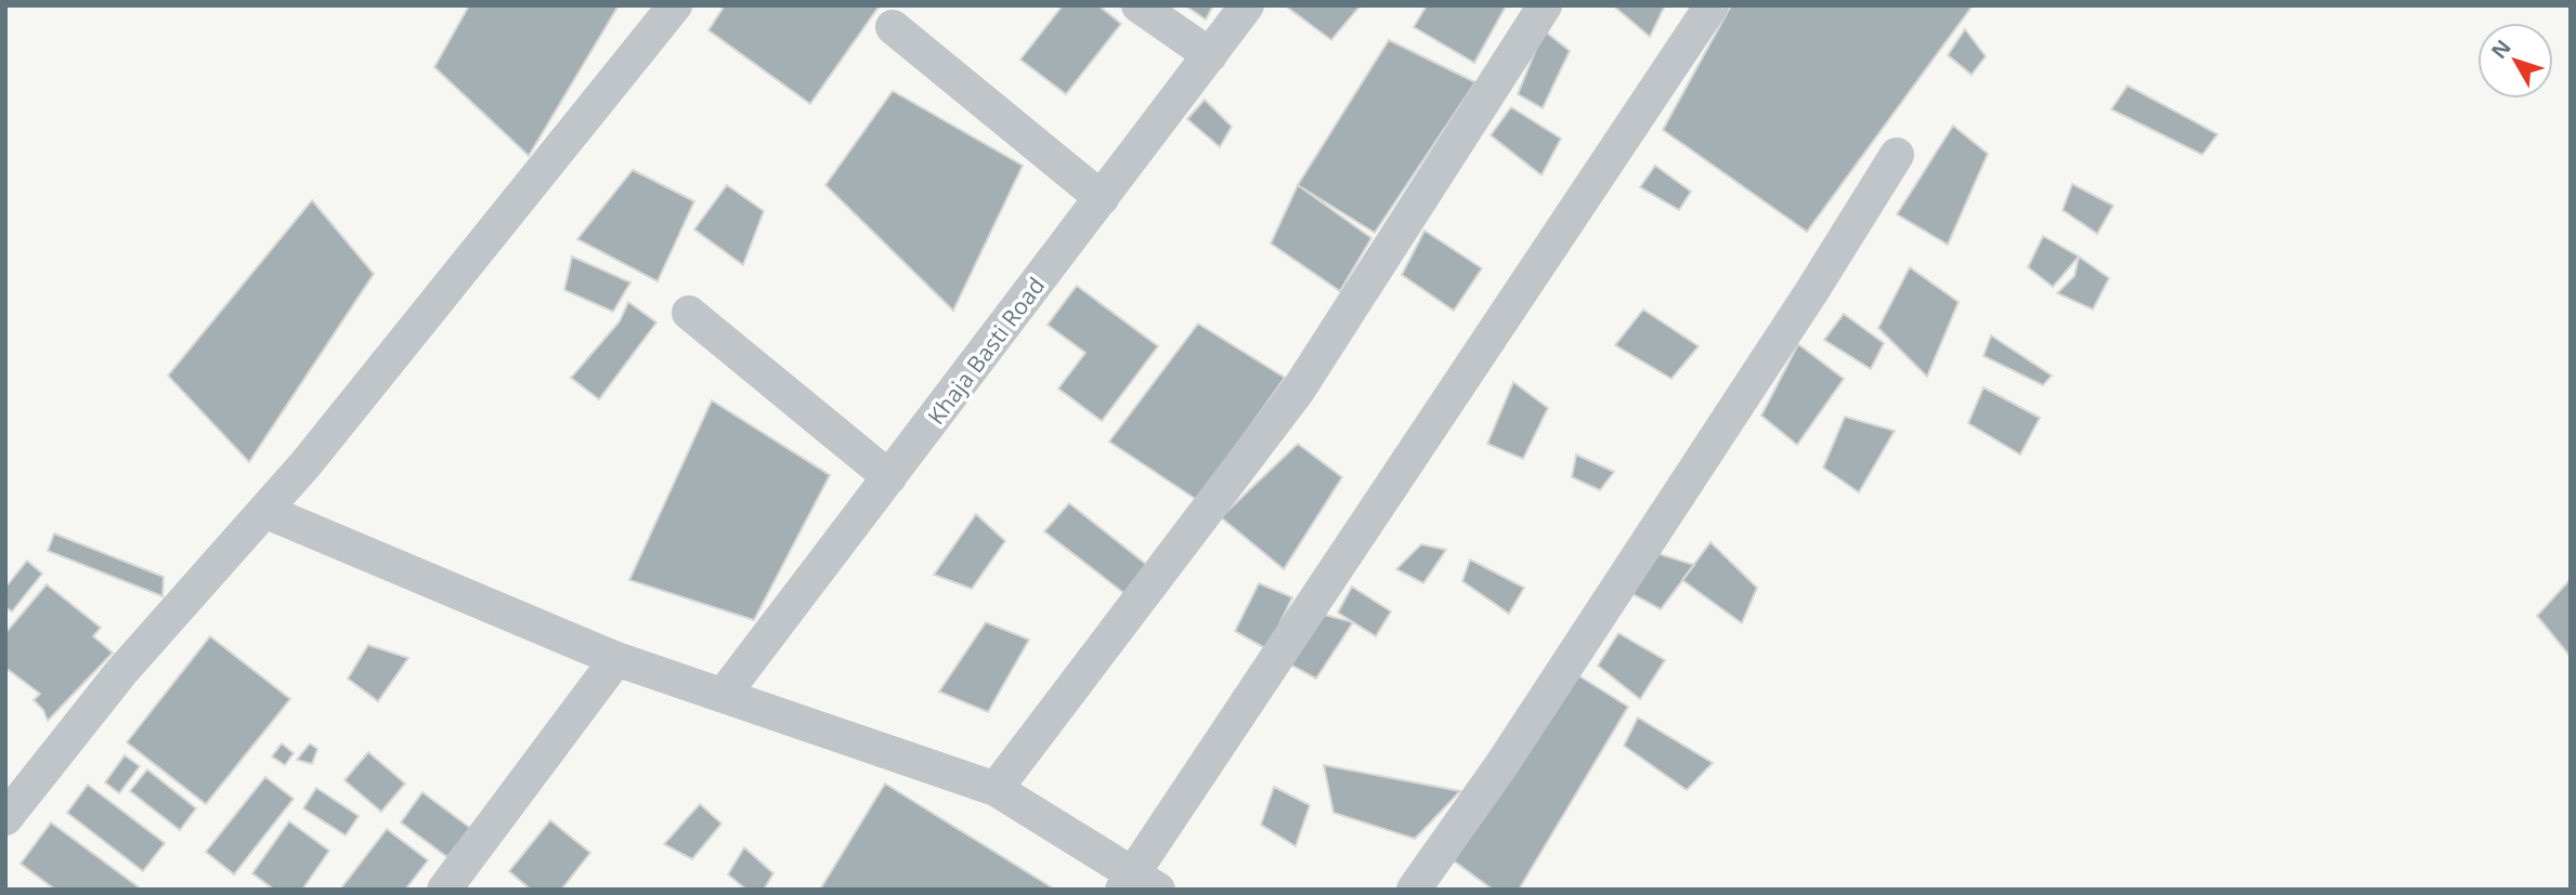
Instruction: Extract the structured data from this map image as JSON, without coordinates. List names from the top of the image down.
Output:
{
  "streets": {
    "street": ["Khaja Basti Road"]
  },
  "north": "top left"
}
